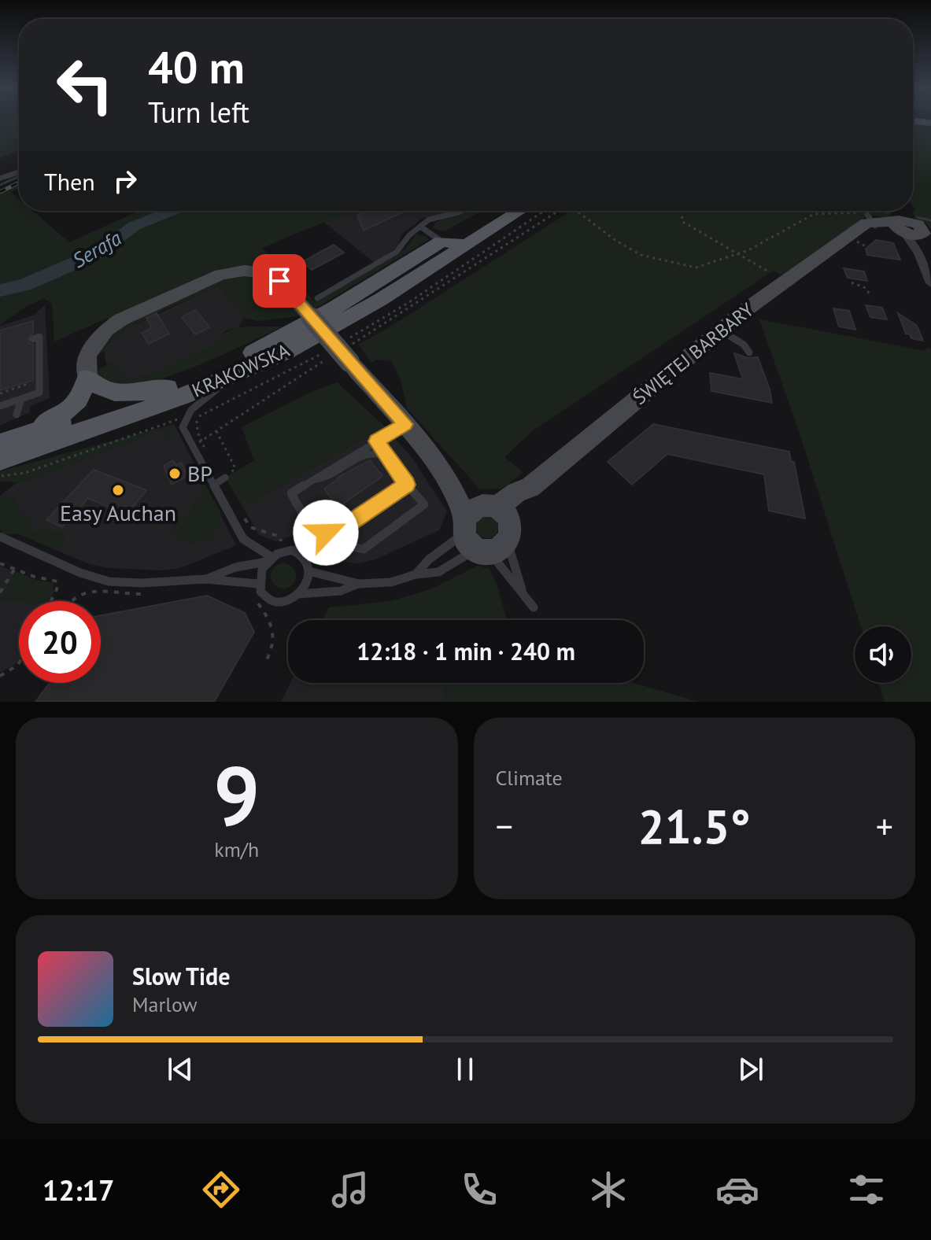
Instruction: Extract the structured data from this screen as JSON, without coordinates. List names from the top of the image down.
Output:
{
  "streets": {
    "main road": ["KRAKOWSKA"],
    "street": ["ŚWIĘTEJ BARBARY"]
  },
  "water": ["Serafa"],
  "places": ["BP", "Easy Auchan"],
  "page": {
    "turn": ["40 m", "Turn left"],
    "then": "Then",
    "limit": "20",
    "trip": "12:18 · 1 min · 240 m",
    "tile": [
      ["9", "km/h"],
      "Climate"
    ],
    "heat": ["−", "21.5°", "+"],
    "song": ["Slow Tide", "Marlow"],
    "tabs": "12:17"
  }
}
